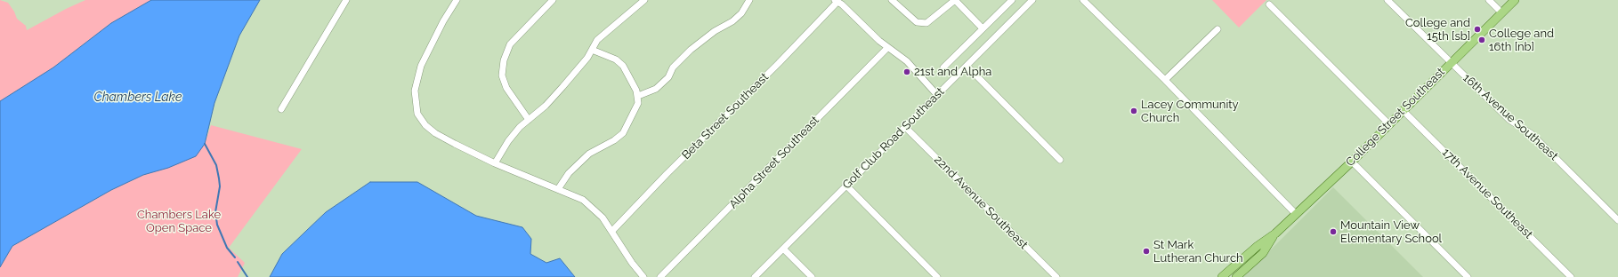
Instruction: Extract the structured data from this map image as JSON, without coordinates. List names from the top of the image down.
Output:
{
  "streets": {
    "main road": ["College Street Southeast"],
    "street": [
      "Beta Street Southeast",
      "16th Avenue Southeast",
      "Golf Club Road Southeast",
      "Alpha Street Southeast",
      "17th Avenue Southeast",
      "22nd Avenue Southeast"
    ]
  },
  "crossings": [
    ["College Street Southeast", "16th Avenue Southeast"],
    ["College Street Southeast", "17th Avenue Southeast"],
    ["Golf Club Road Southeast", "22nd Avenue Southeast"]
  ],
  "water": ["Chambers Lake"],
  "parks": ["Chambers Lake Open Space"],
  "places": [
    "College and 15th [sb]",
    "College and 16th [nb]",
    "21st and Alpha",
    "Lacey Community Church",
    "Mountain View Elementary School",
    "St Mark Lutheran Church"
  ]
}
